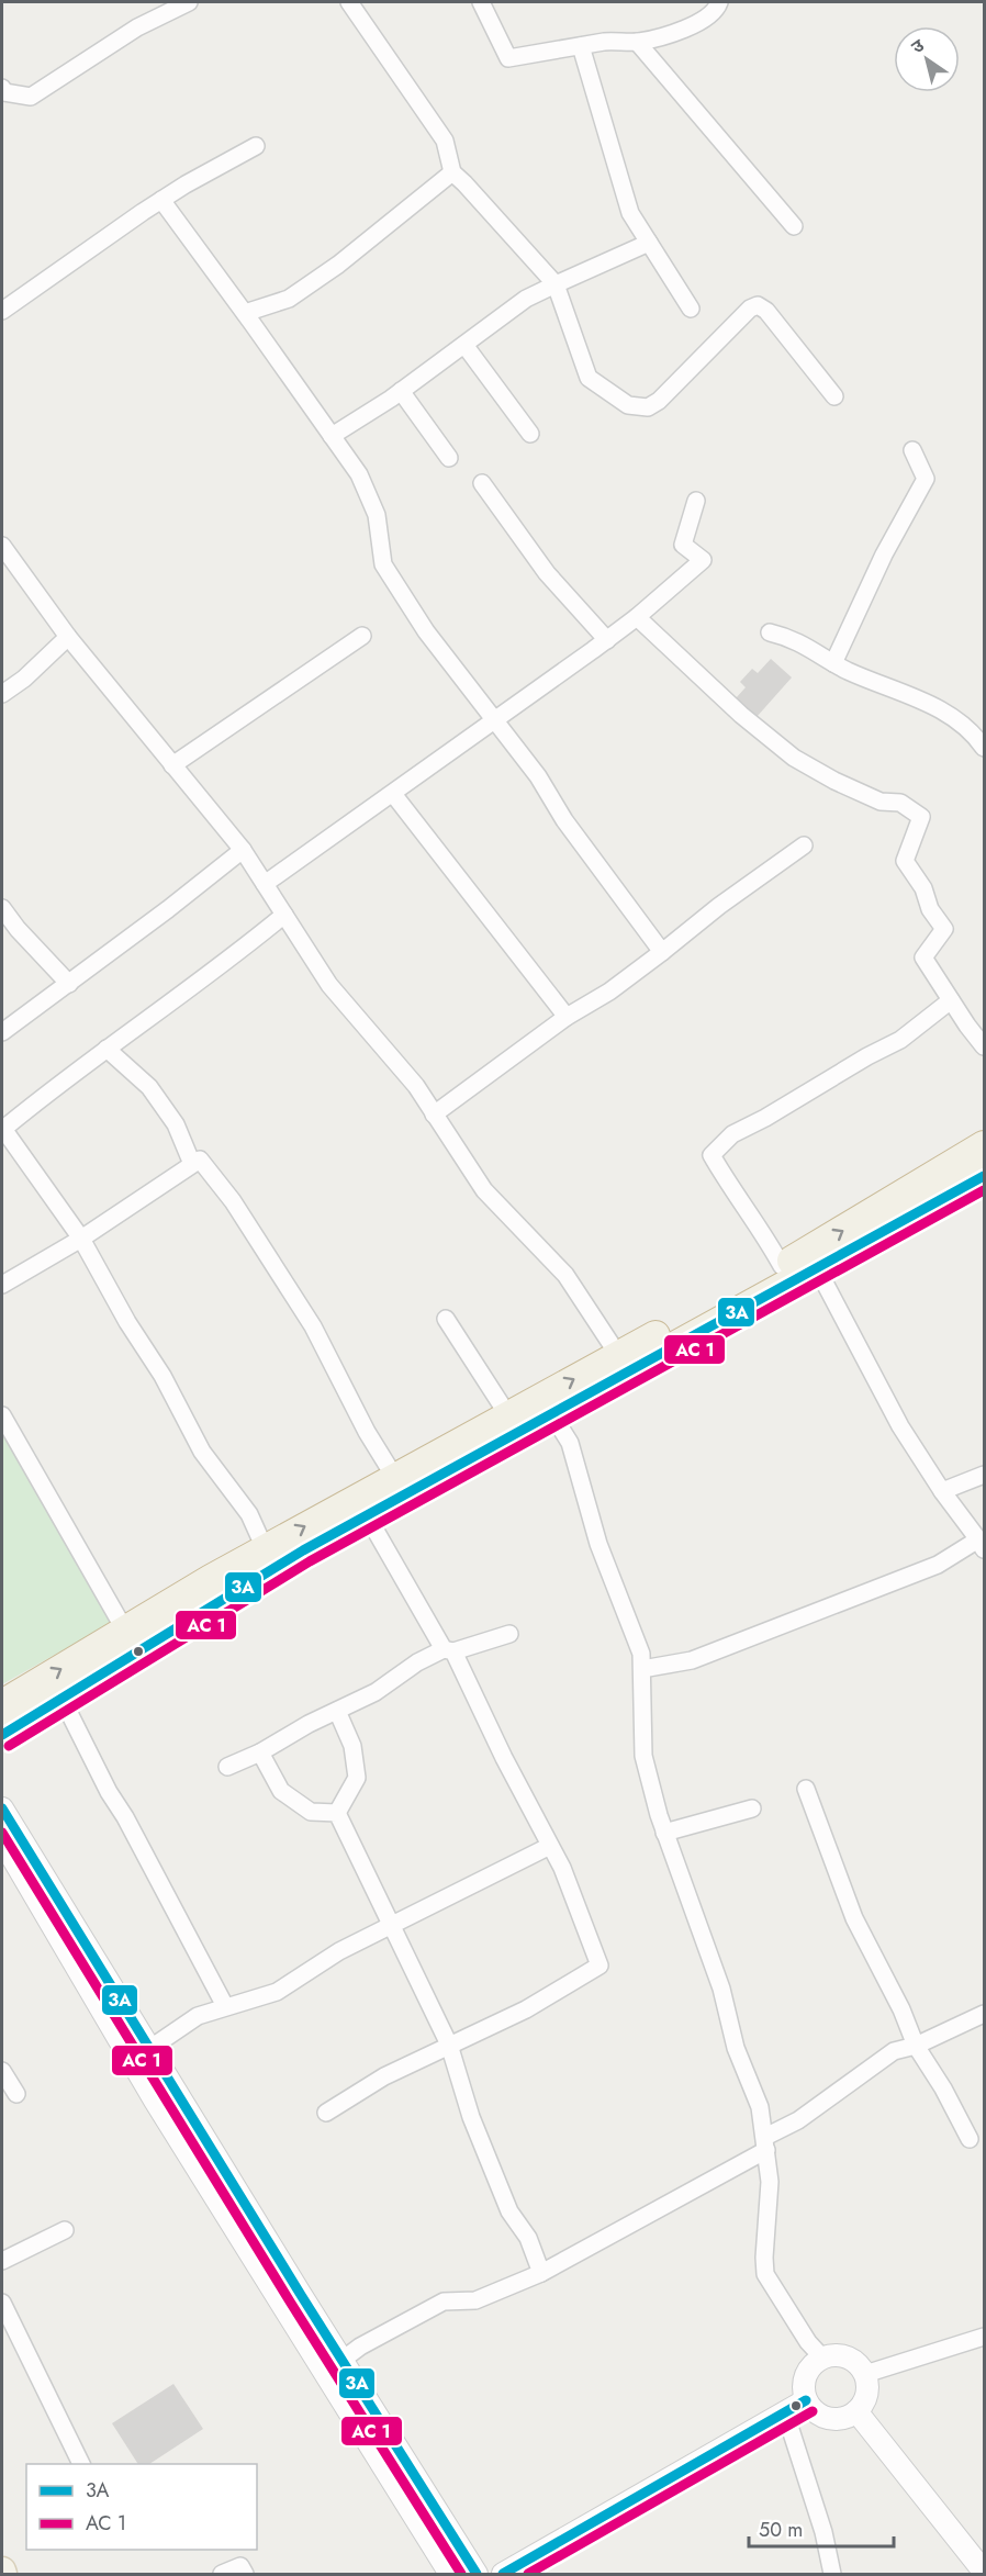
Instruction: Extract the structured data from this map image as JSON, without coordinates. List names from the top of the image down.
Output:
{
  "lines": ["transit line 3A"],
  "legend": ["3A", "AC 1"],
  "scale_bar": "50 m",
  "north": "top left"
}
